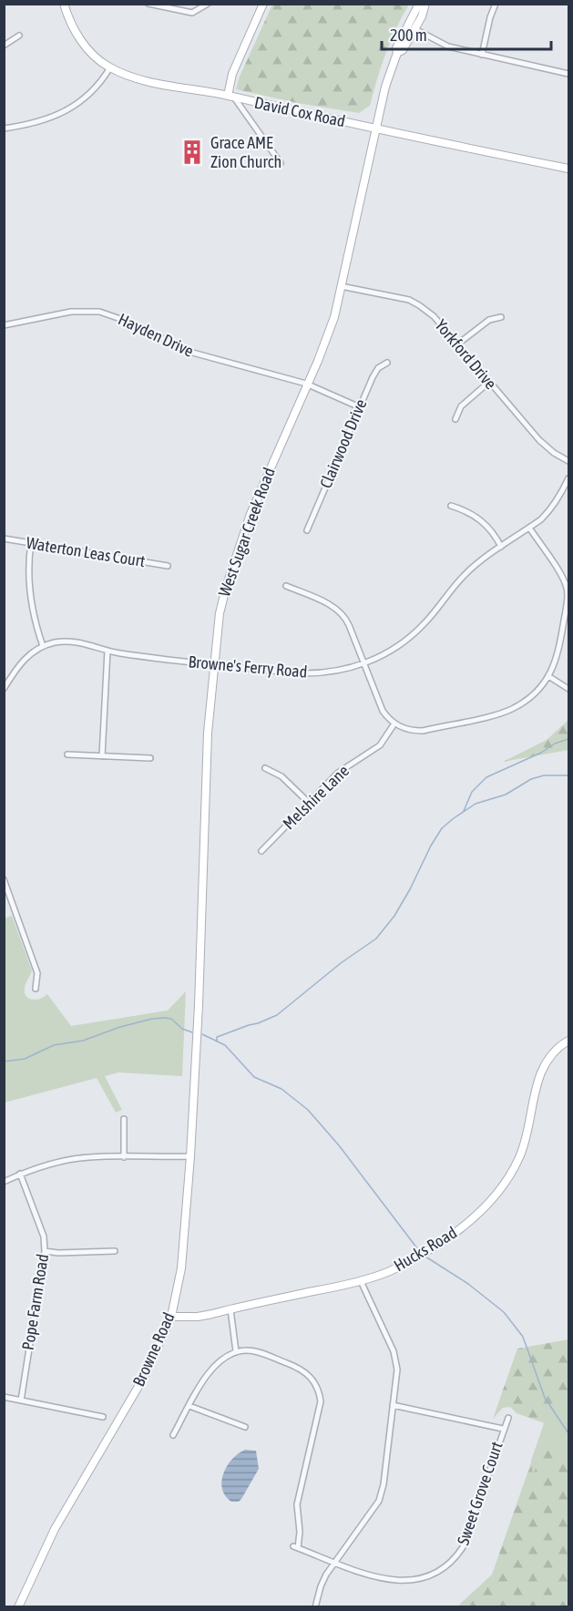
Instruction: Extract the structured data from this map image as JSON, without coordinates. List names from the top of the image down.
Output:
{
  "streets": {
    "main road": [
      "David Cox Road",
      "West Sugar Creek Road",
      "Hucks Road",
      "Browne Road"
    ],
    "street": [
      "Hayden Drive",
      "Yorkford Drive",
      "Clairwood Drive",
      "Waterton Leas Court",
      "Browne's Ferry Road",
      "Melshire Lane",
      "Pope Farm Road",
      "Sweet Grove Court"
    ]
  },
  "crossings": [
    ["David Cox Road", "West Sugar Creek Road"],
    ["Hayden Drive", "Clairwood Drive"],
    ["Hayden Drive", "West Sugar Creek Road"],
    ["Yorkford Drive", "West Sugar Creek Road"],
    ["West Sugar Creek Road", "Browne's Ferry Road"],
    ["West Sugar Creek Road", "Browne Road"],
    ["Hucks Road", "Browne Road"]
  ],
  "places": {
    "building": ["Grace AME Zion Church"]
  },
  "scale_bar": "200 m"
}
